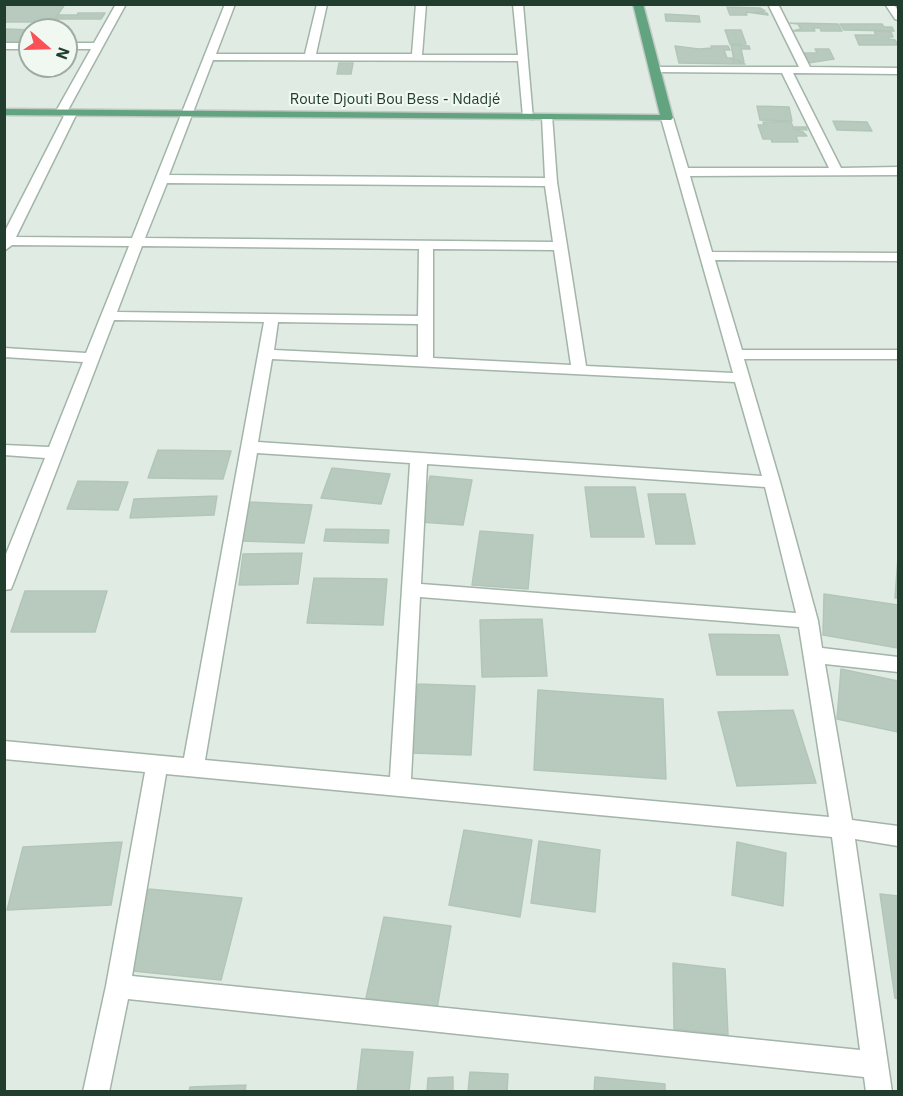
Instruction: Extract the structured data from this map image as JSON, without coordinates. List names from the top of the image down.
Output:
{
  "streets": {
    "main road": ["Route Djouti Bou Bess - Ndadjé"]
  },
  "north": "right"
}
